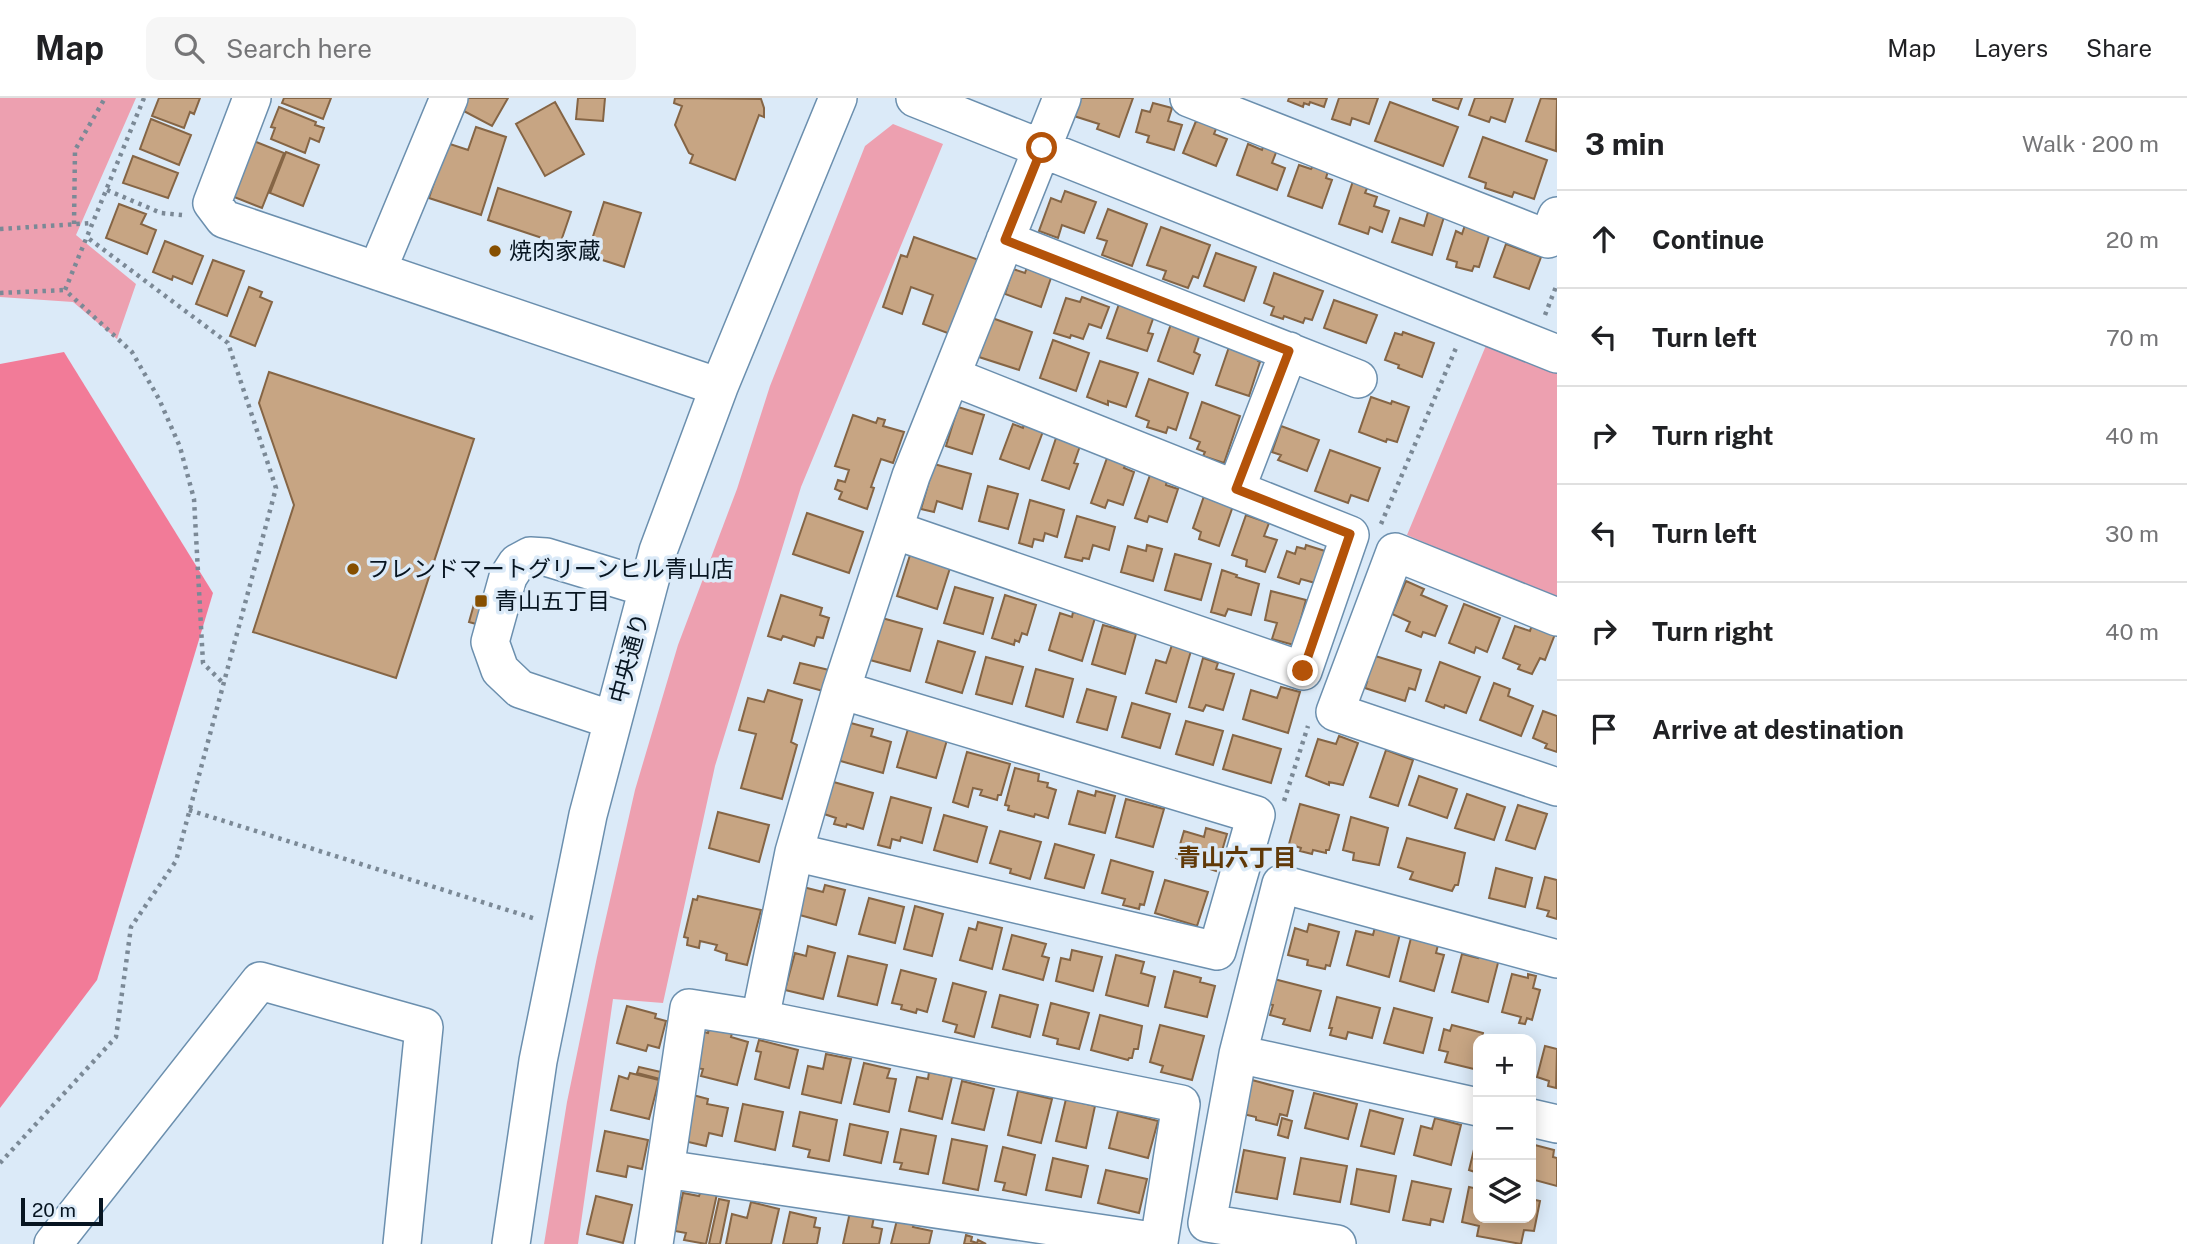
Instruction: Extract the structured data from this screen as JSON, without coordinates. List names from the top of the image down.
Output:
{
  "streets": {
    "street": ["中央通り"]
  },
  "districts": ["青山六丁目"],
  "places": {
    "other": ["焼肉家蔵", "フレンドマートグリーンヒル青山店"],
    "transit": ["青山五丁目"]
  },
  "scale_bar": "20 m",
  "page": {
    "header": "Map",
    "search": "Search here",
    "nav": ["Map", "Layers", "Share"],
    "heading": ["3 min", "Walk · 200 m"],
    "list": [
      ["Continue", "20 m"],
      ["Turn left", "70 m"],
      ["Turn right", "40 m"],
      ["Turn left", "30 m"],
      ["Turn right", "40 m"],
      "Arrive at destination"
    ],
    "map_buttons": ["+", "−"],
    "scale": "20 m"
  }
}
